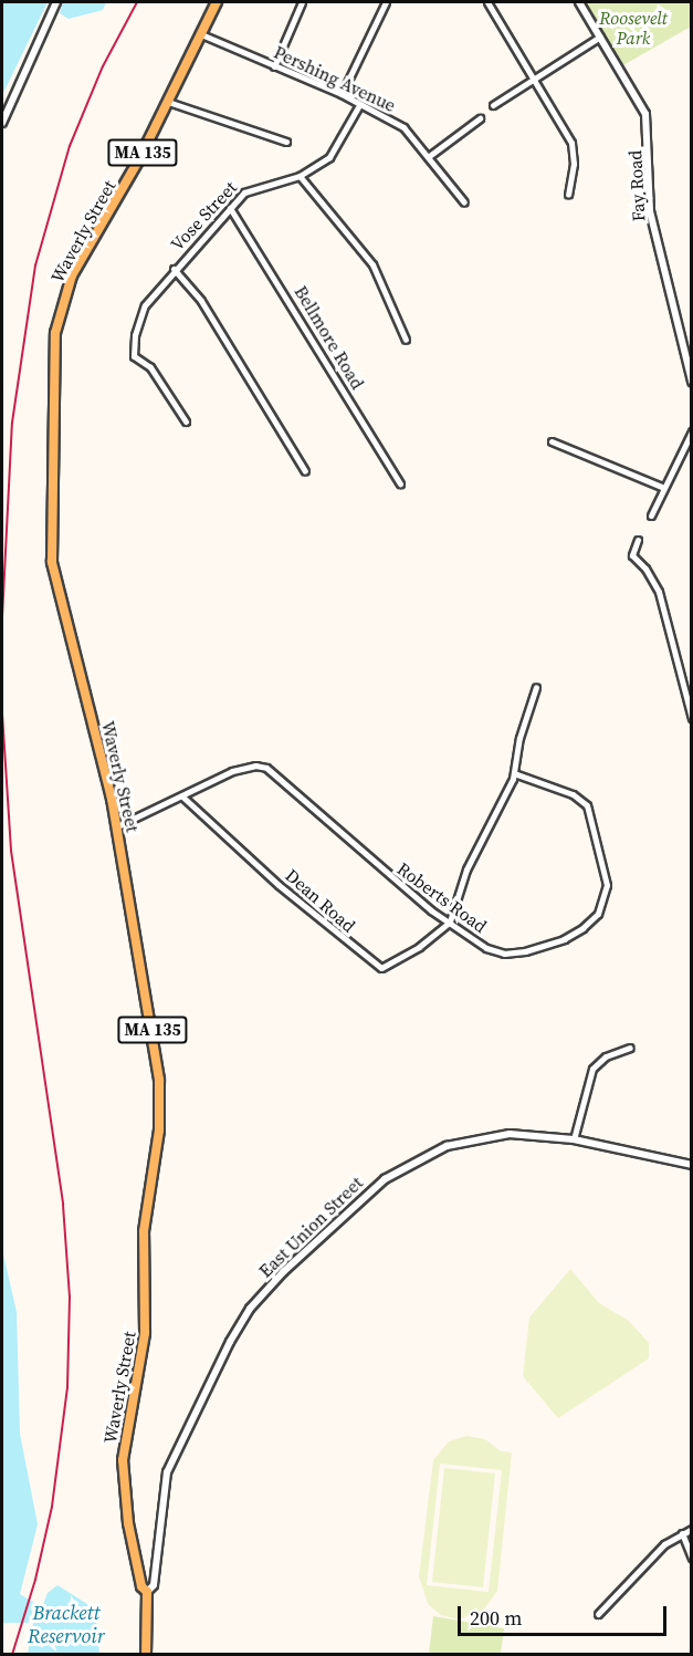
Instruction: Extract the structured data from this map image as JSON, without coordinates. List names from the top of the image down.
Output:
{
  "streets": {
    "main road": ["MA 135", "Waverly Street"],
    "street": [
      "Pershing Avenue",
      "Fay Road",
      "Vose Street",
      "Bellmore Road",
      "Roberts Road",
      "Dean Road",
      "East Union Street"
    ]
  },
  "crossings": [
    ["Pershing Avenue", "Vose Street"],
    ["Pershing Avenue", "Waverly Street"],
    ["MA 135", "Waverly Street"],
    ["MA 135", "East Union Street"],
    ["Vose Street", "Bellmore Road"],
    ["Waverly Street", "Roberts Road"],
    ["Waverly Street", "East Union Street"],
    ["Roberts Road", "Dean Road"]
  ],
  "water": ["Brackett Reservoir"],
  "parks": ["Roosevelt Park"],
  "scale_bar": "200 m"
}
